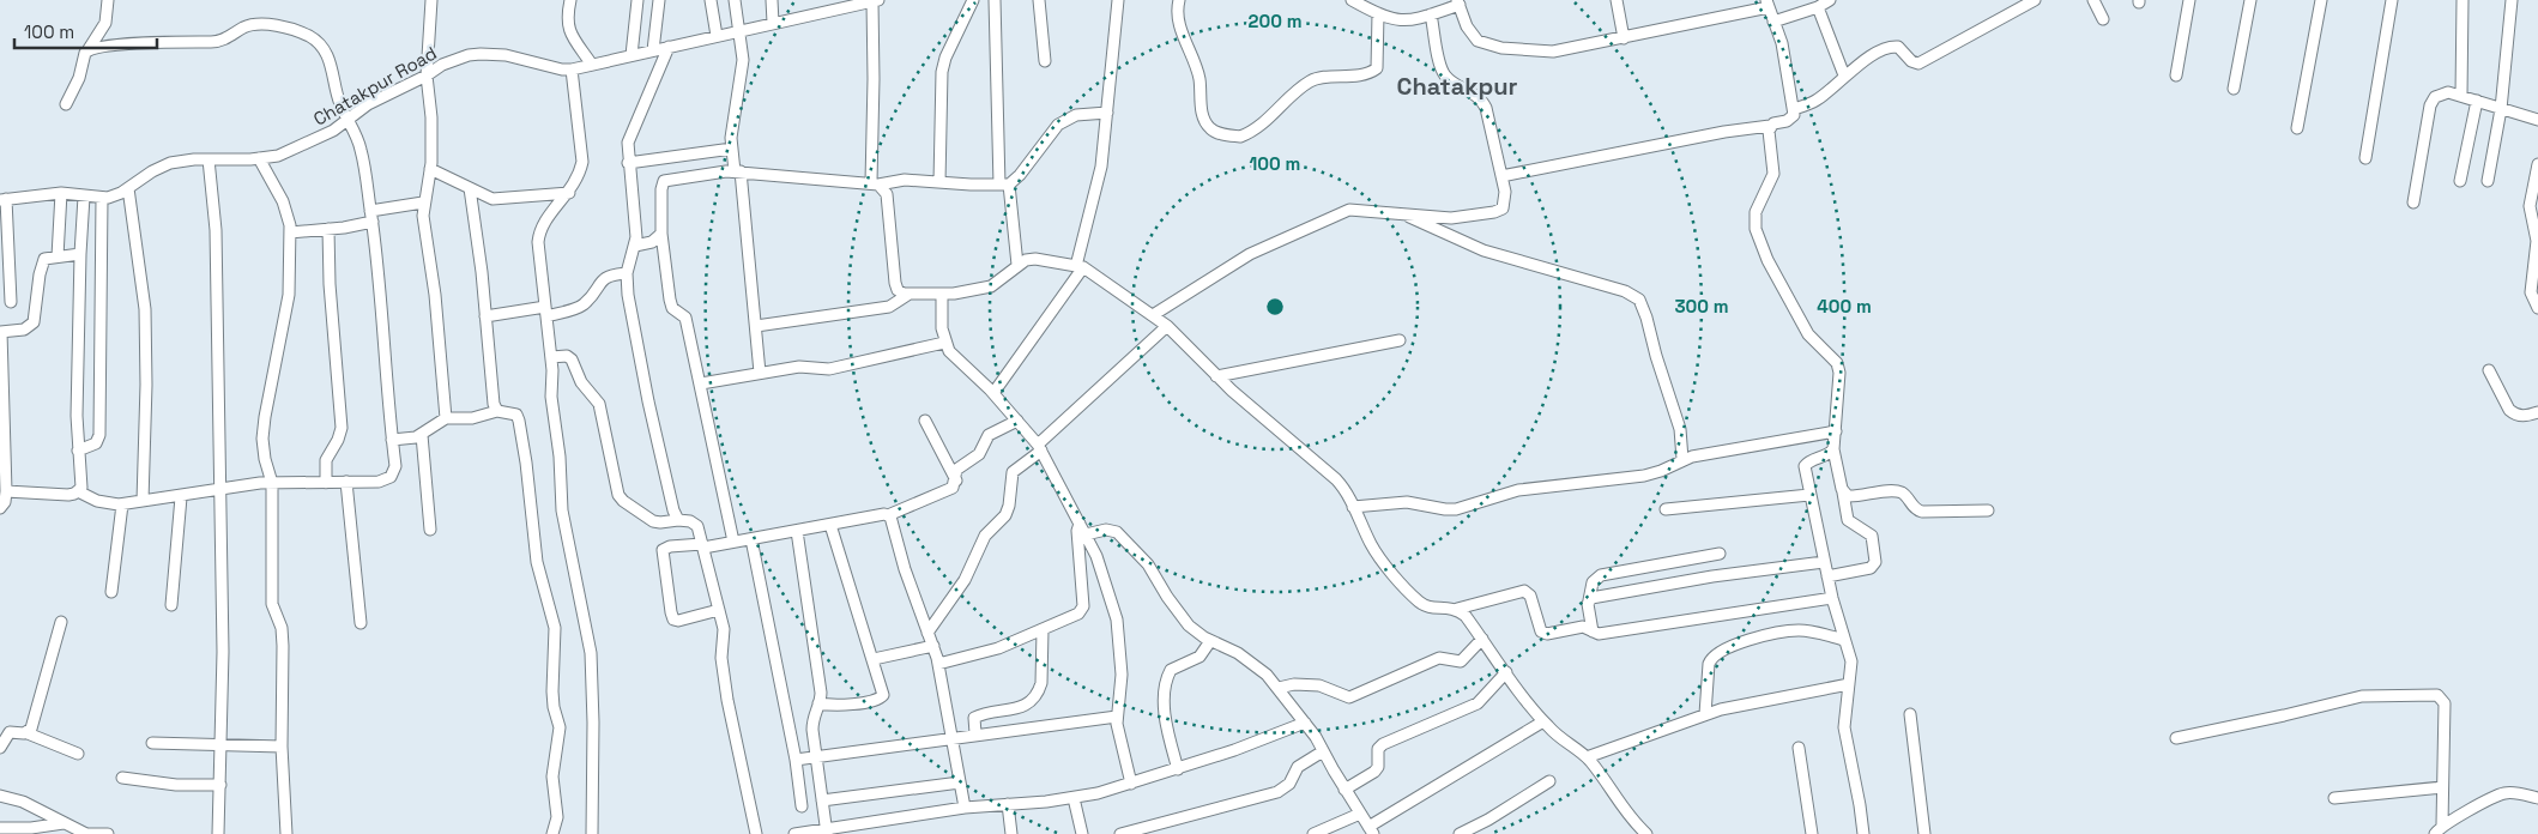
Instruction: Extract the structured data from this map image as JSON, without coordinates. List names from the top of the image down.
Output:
{
  "streets": {
    "street": ["Chatakpur Road"]
  },
  "districts": ["Chatakpur"],
  "scale_bar": "100 m",
  "rings": [
    "200 m",
    "100 m",
    "300 m",
    "400 m"
  ]
}
